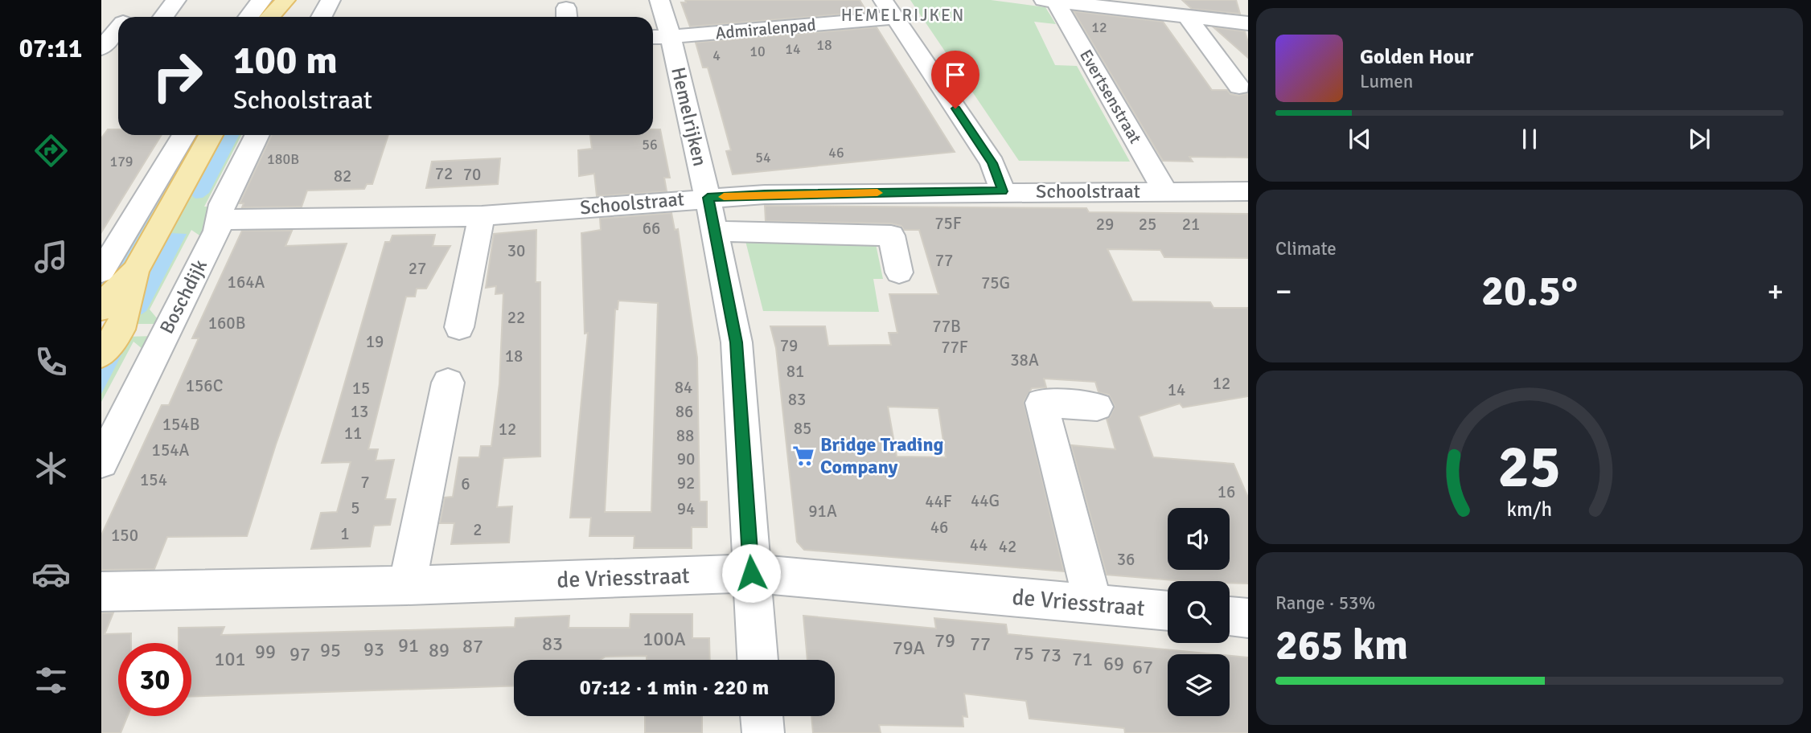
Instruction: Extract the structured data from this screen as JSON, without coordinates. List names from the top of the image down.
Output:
{
  "streets": {
    "street": [
      "Admiralenpad",
      "Evertsenstraat",
      "Hemelrijken",
      "Schoolstraat",
      "Boschdijk",
      "de Vriesstraat"
    ]
  },
  "crossings": [
    ["Admiralenpad", "Hemelrijken"],
    ["Evertsenstraat", "Schoolstraat"],
    ["Hemelrijken", "Schoolstraat"],
    ["Hemelrijken", "de Vriesstraat"],
    ["Schoolstraat", "Boschdijk"]
  ],
  "districts": ["HEMELRIJKEN"],
  "places": {
    "supermarket": ["Bridge Trading Company"]
  },
  "house_numbers": [
    "12",
    "18",
    "14",
    "10",
    "4",
    "56",
    "46",
    "54",
    "180B",
    "179",
    "72",
    "70",
    "82",
    "75F",
    "29",
    "25",
    "21",
    "66",
    "30",
    "77",
    "27",
    "164A",
    "75G",
    "22",
    "160B",
    "77B",
    "19",
    "79",
    "77F",
    "18",
    "38A",
    "81",
    "12",
    "156C",
    "84",
    "15",
    "14",
    "83",
    "13",
    "86",
    "154B",
    "85",
    "12",
    "11",
    "88",
    "154A",
    "90",
    "154",
    "7",
    "92",
    "6",
    "16",
    "44G",
    "44F",
    "5",
    "94",
    "91A",
    "46",
    "2",
    "1",
    "150",
    "44",
    "42",
    "36",
    "100A",
    "79",
    "83",
    "77",
    "91",
    "87",
    "79A",
    "93",
    "95",
    "89",
    "99",
    "75",
    "97",
    "73",
    "101",
    "71",
    "69",
    "67"
  ],
  "page": {
    "tabs": "07:11",
    "turn": ["100 m", "Schoolstraat"],
    "song": ["Golden Hour", "Lumen"],
    "tile": [
      "Climate",
      ["Range · 53%", "265 km"]
    ],
    "heat": ["−", "20.5°", "+"],
    "limit": "30",
    "trip": "07:12 · 1 min · 220 m",
    "gauge": ["25", "km/h"]
  }
}
